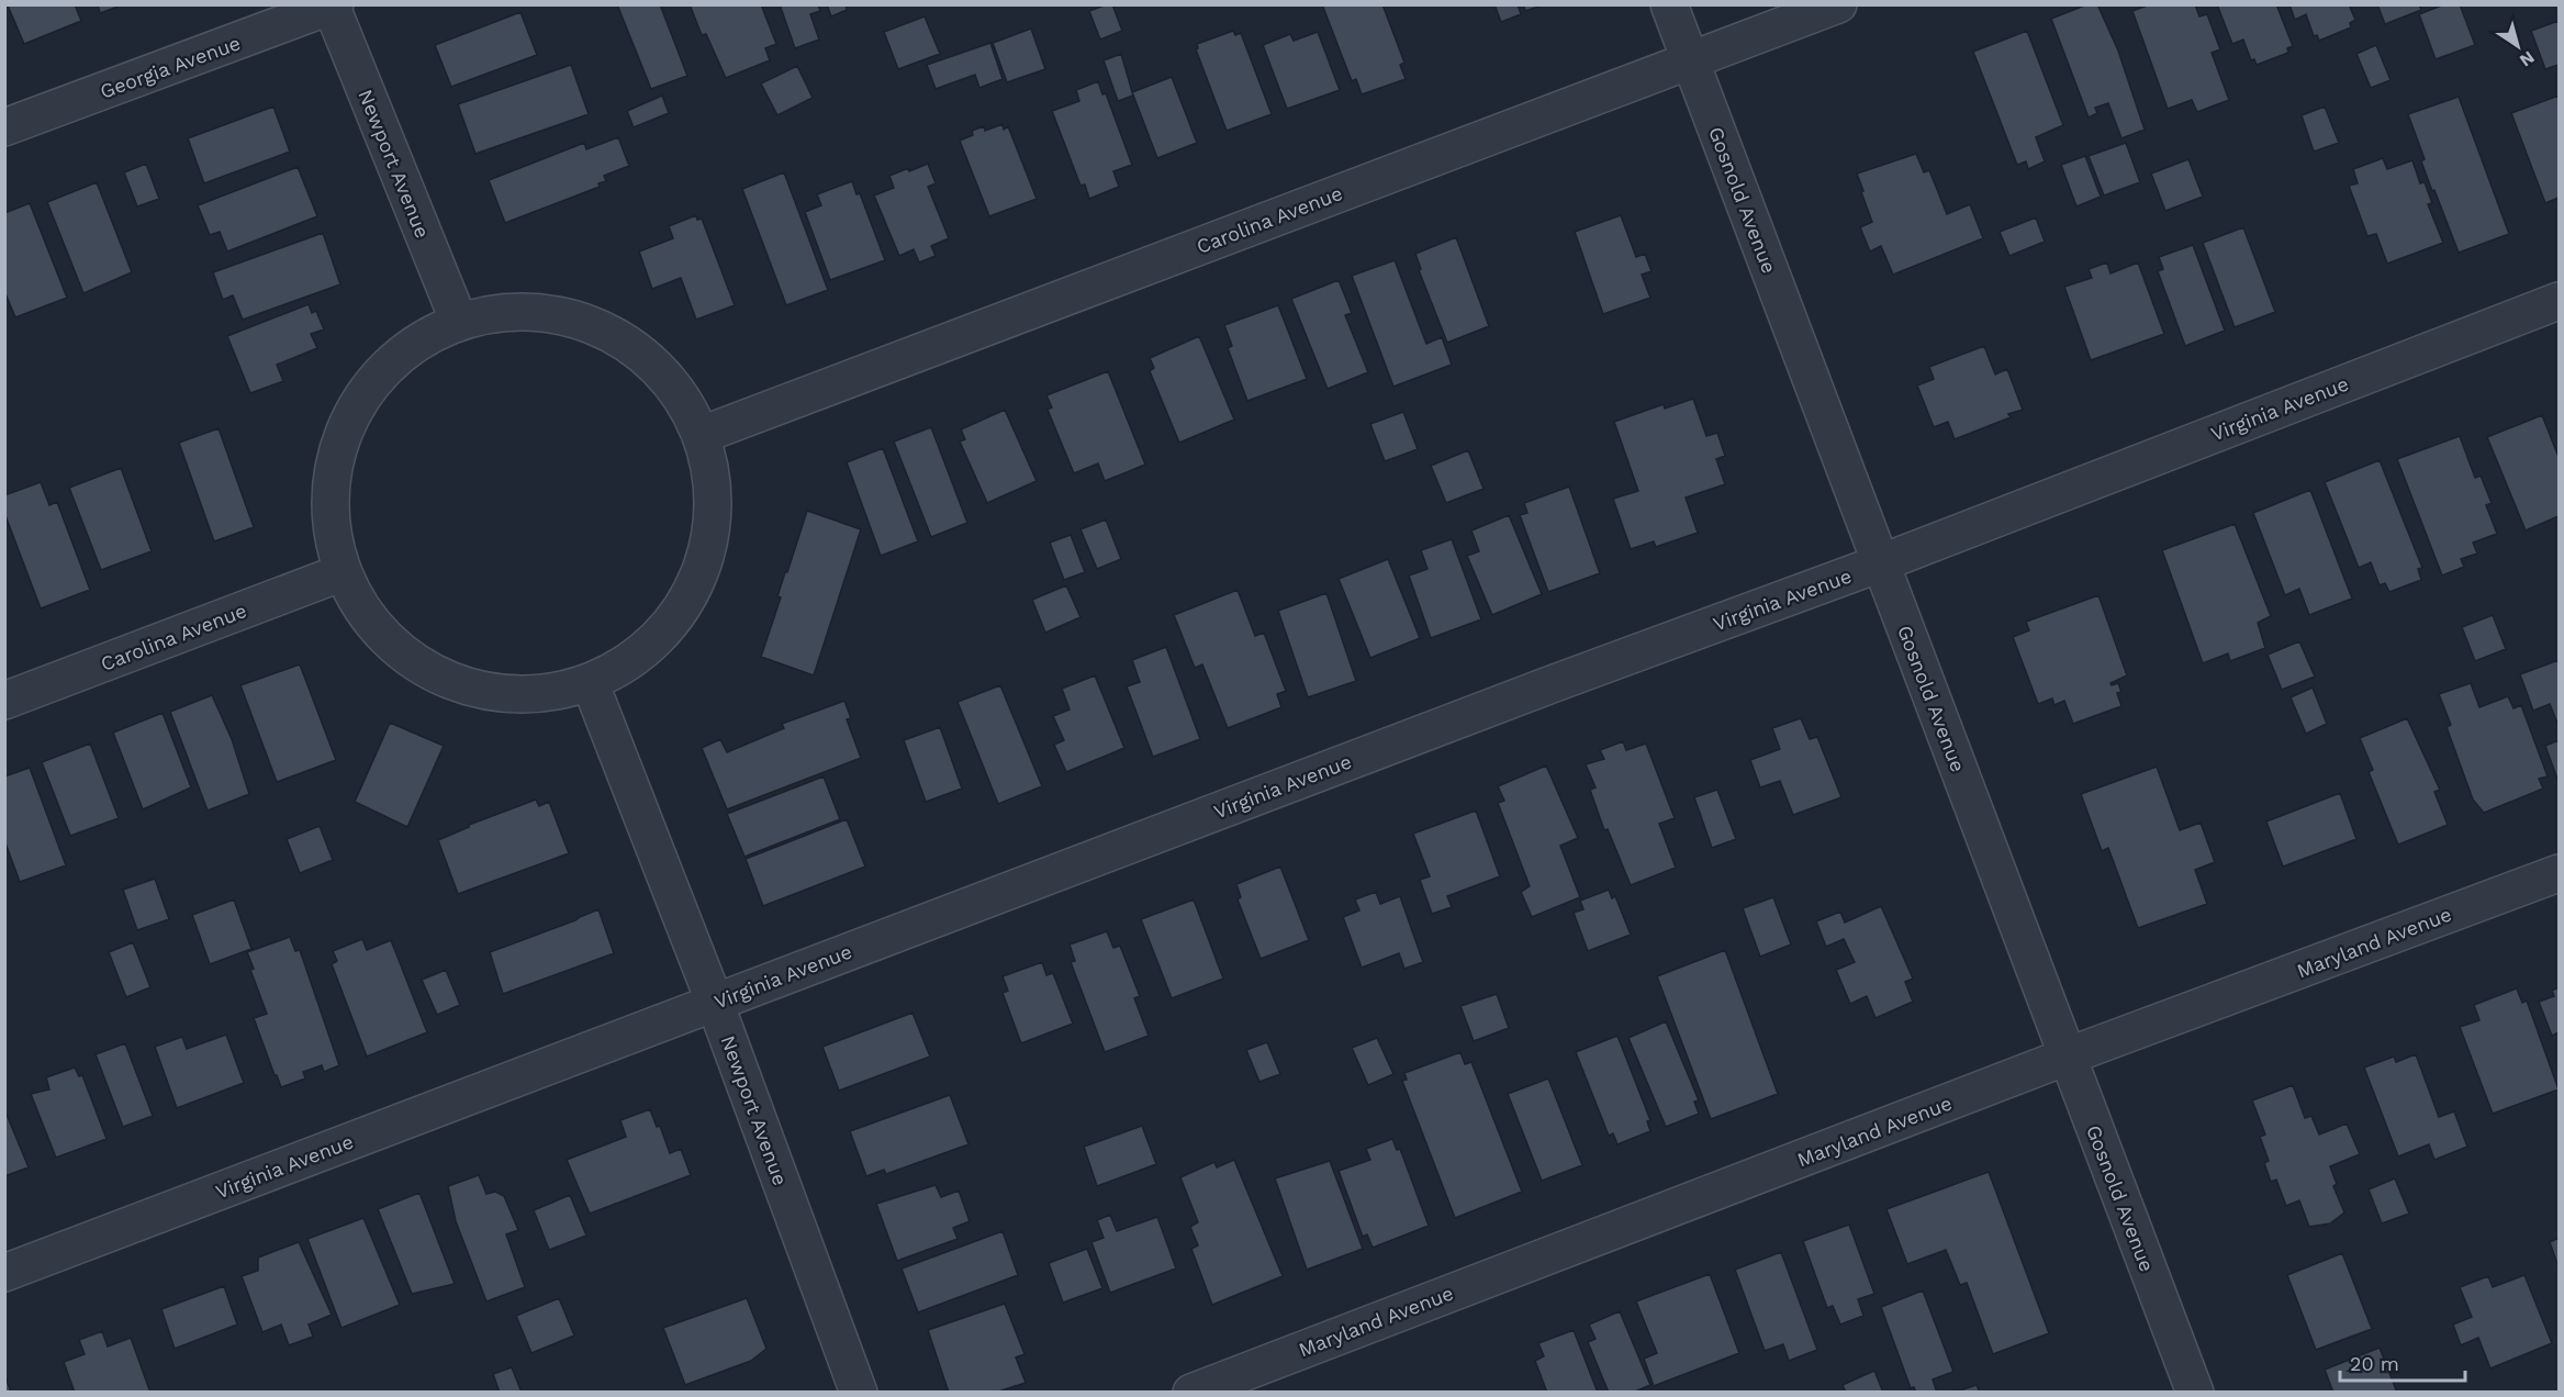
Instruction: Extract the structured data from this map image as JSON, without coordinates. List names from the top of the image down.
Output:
{
  "streets": {
    "street": [
      "Georgia Avenue",
      "Newport Avenue",
      "Gosnold Avenue",
      "Carolina Avenue",
      "Virginia Avenue",
      "Maryland Avenue"
    ]
  },
  "crossings": [
    ["Georgia Avenue", "Newport Avenue"],
    ["Newport Avenue", "Virginia Avenue"],
    ["Gosnold Avenue", "Carolina Avenue"],
    ["Gosnold Avenue", "Virginia Avenue"],
    ["Gosnold Avenue", "Maryland Avenue"]
  ],
  "scale_bar": "20 m",
  "north": "bottom right"
}
